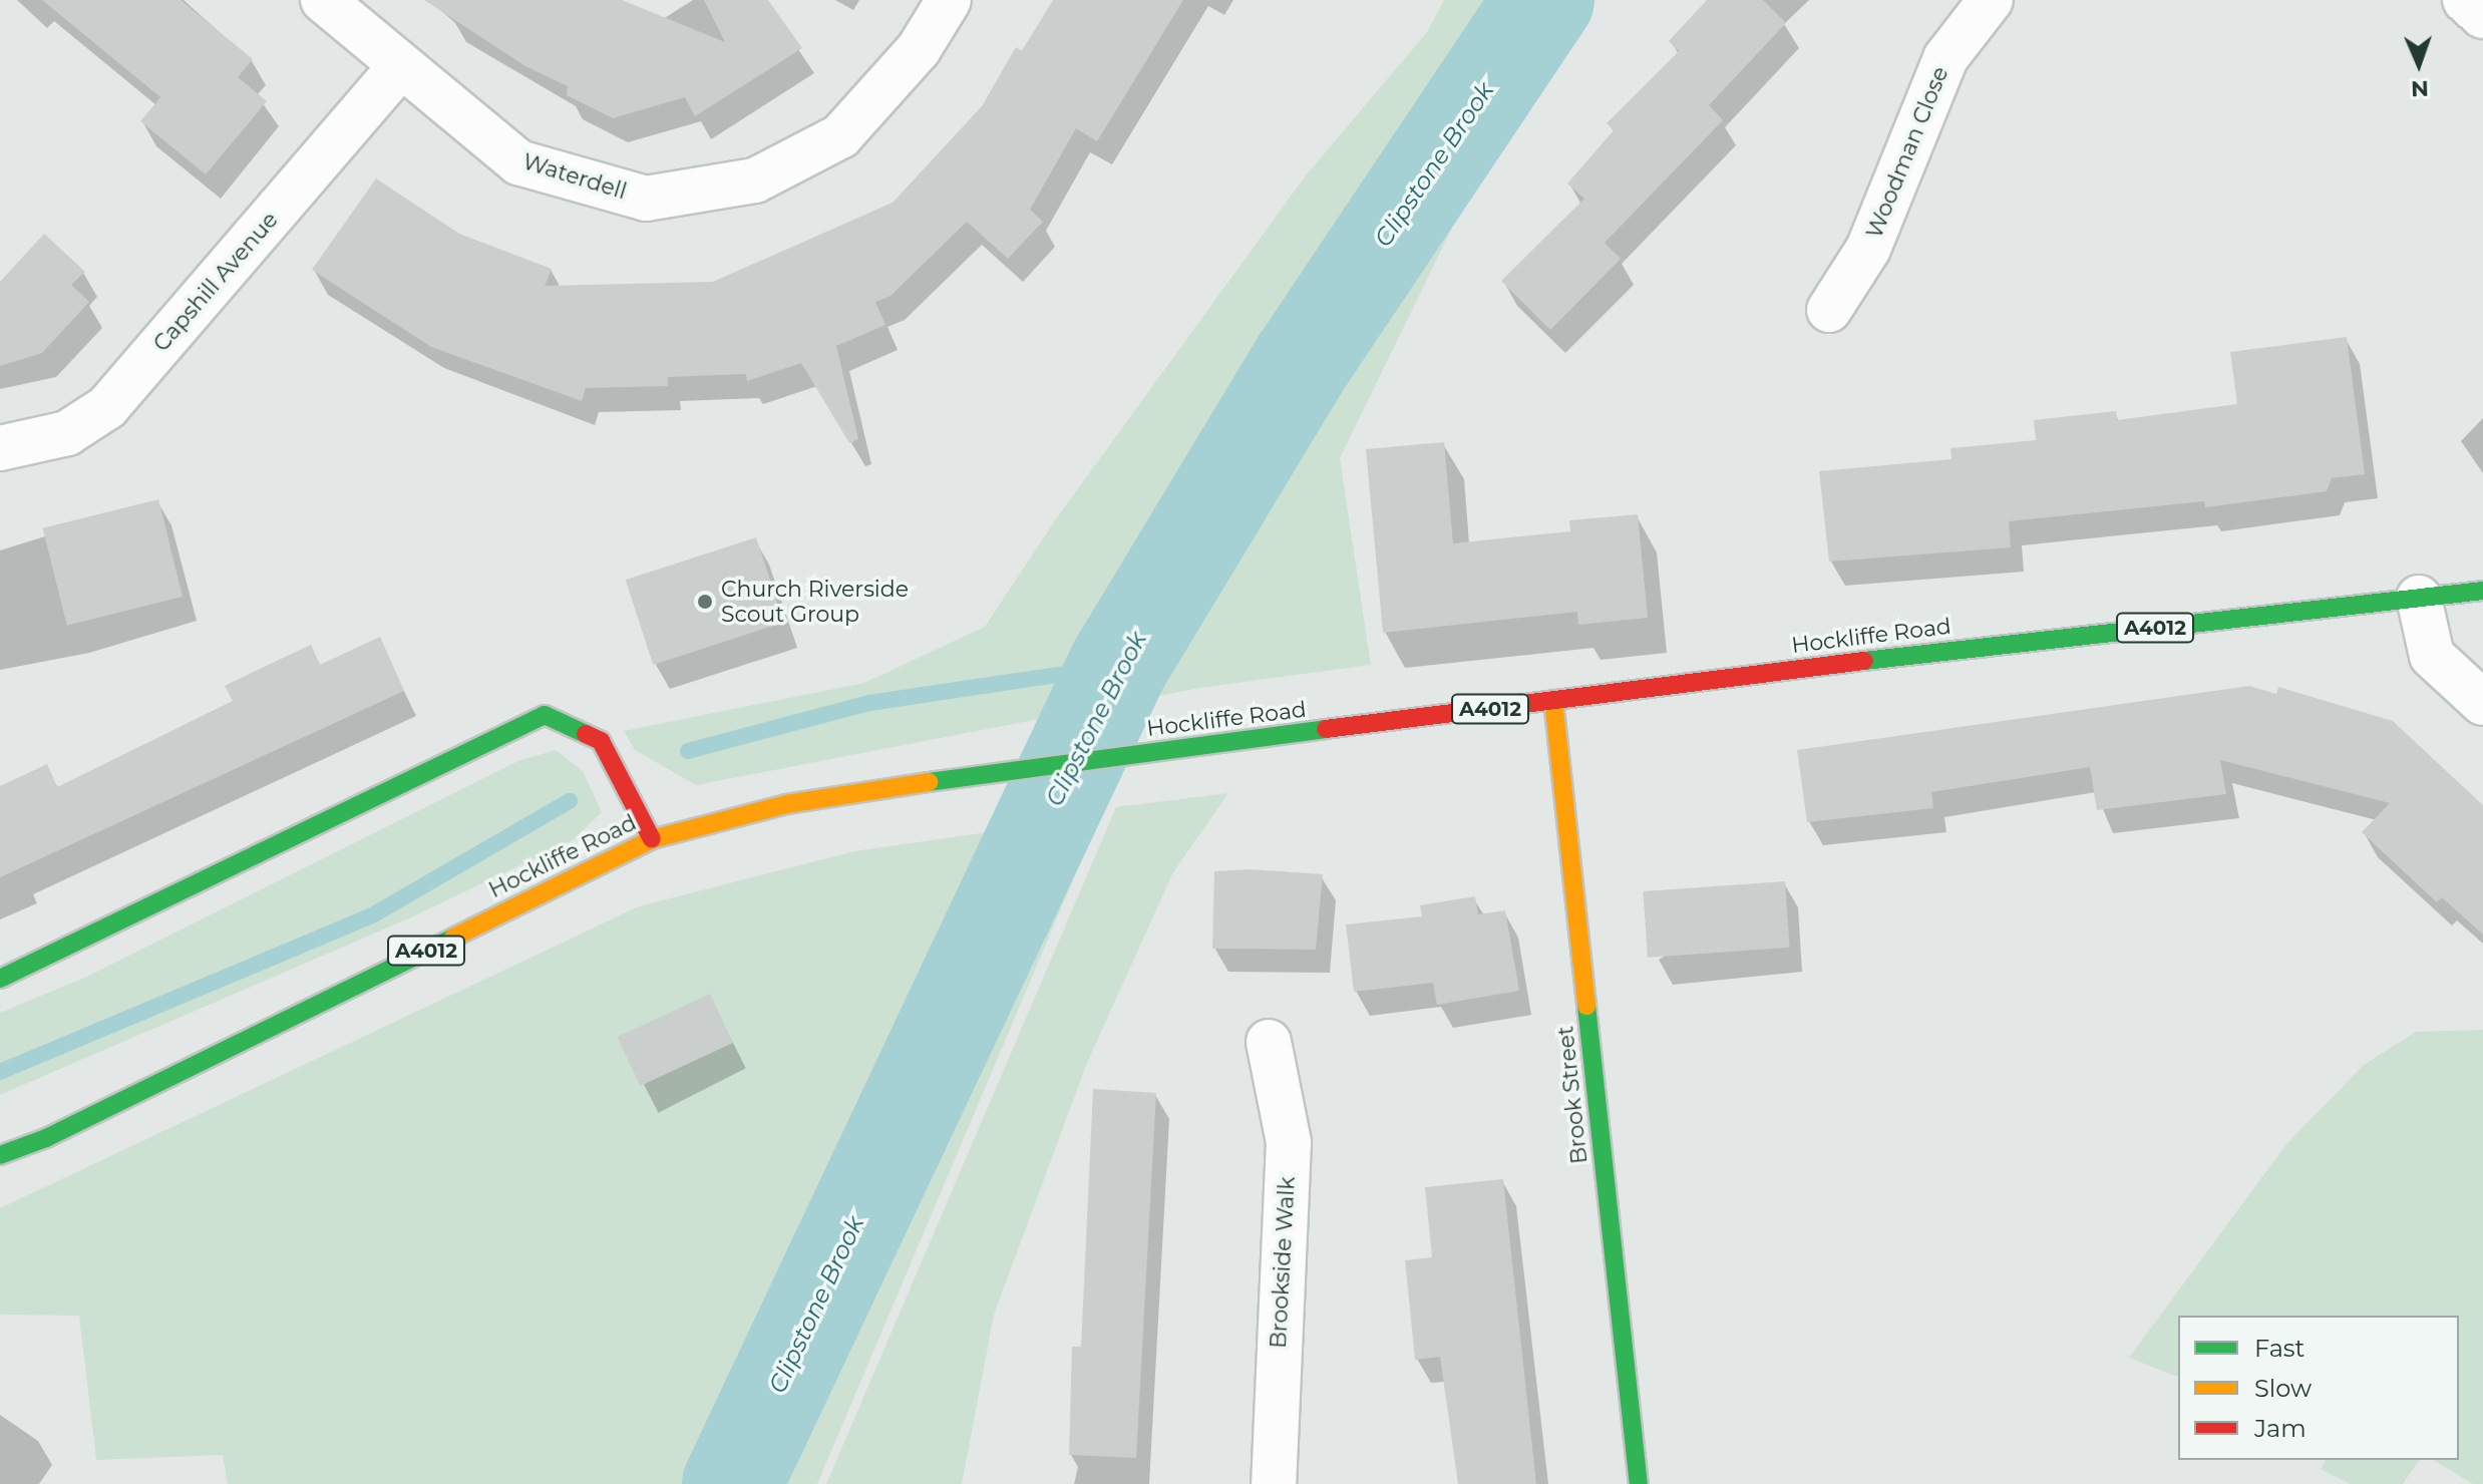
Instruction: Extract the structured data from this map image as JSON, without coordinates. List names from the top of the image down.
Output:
{
  "streets": {
    "main road": ["A4012", "Hockliffe Road", "Brook Street"],
    "street": [
      "Woodman Close",
      "Waterdell",
      "Capshill Avenue",
      "Brookside Walk"
    ]
  },
  "crossings": [
    ["Waterdell", "Capshill Avenue"],
    ["Hockliffe Road", "Brook Street"]
  ],
  "water": ["Clipstone Brook"],
  "places": ["Church Riverside Scout Group"],
  "legend": ["Fast", "Slow", "Jam"],
  "north": "bottom"
}
